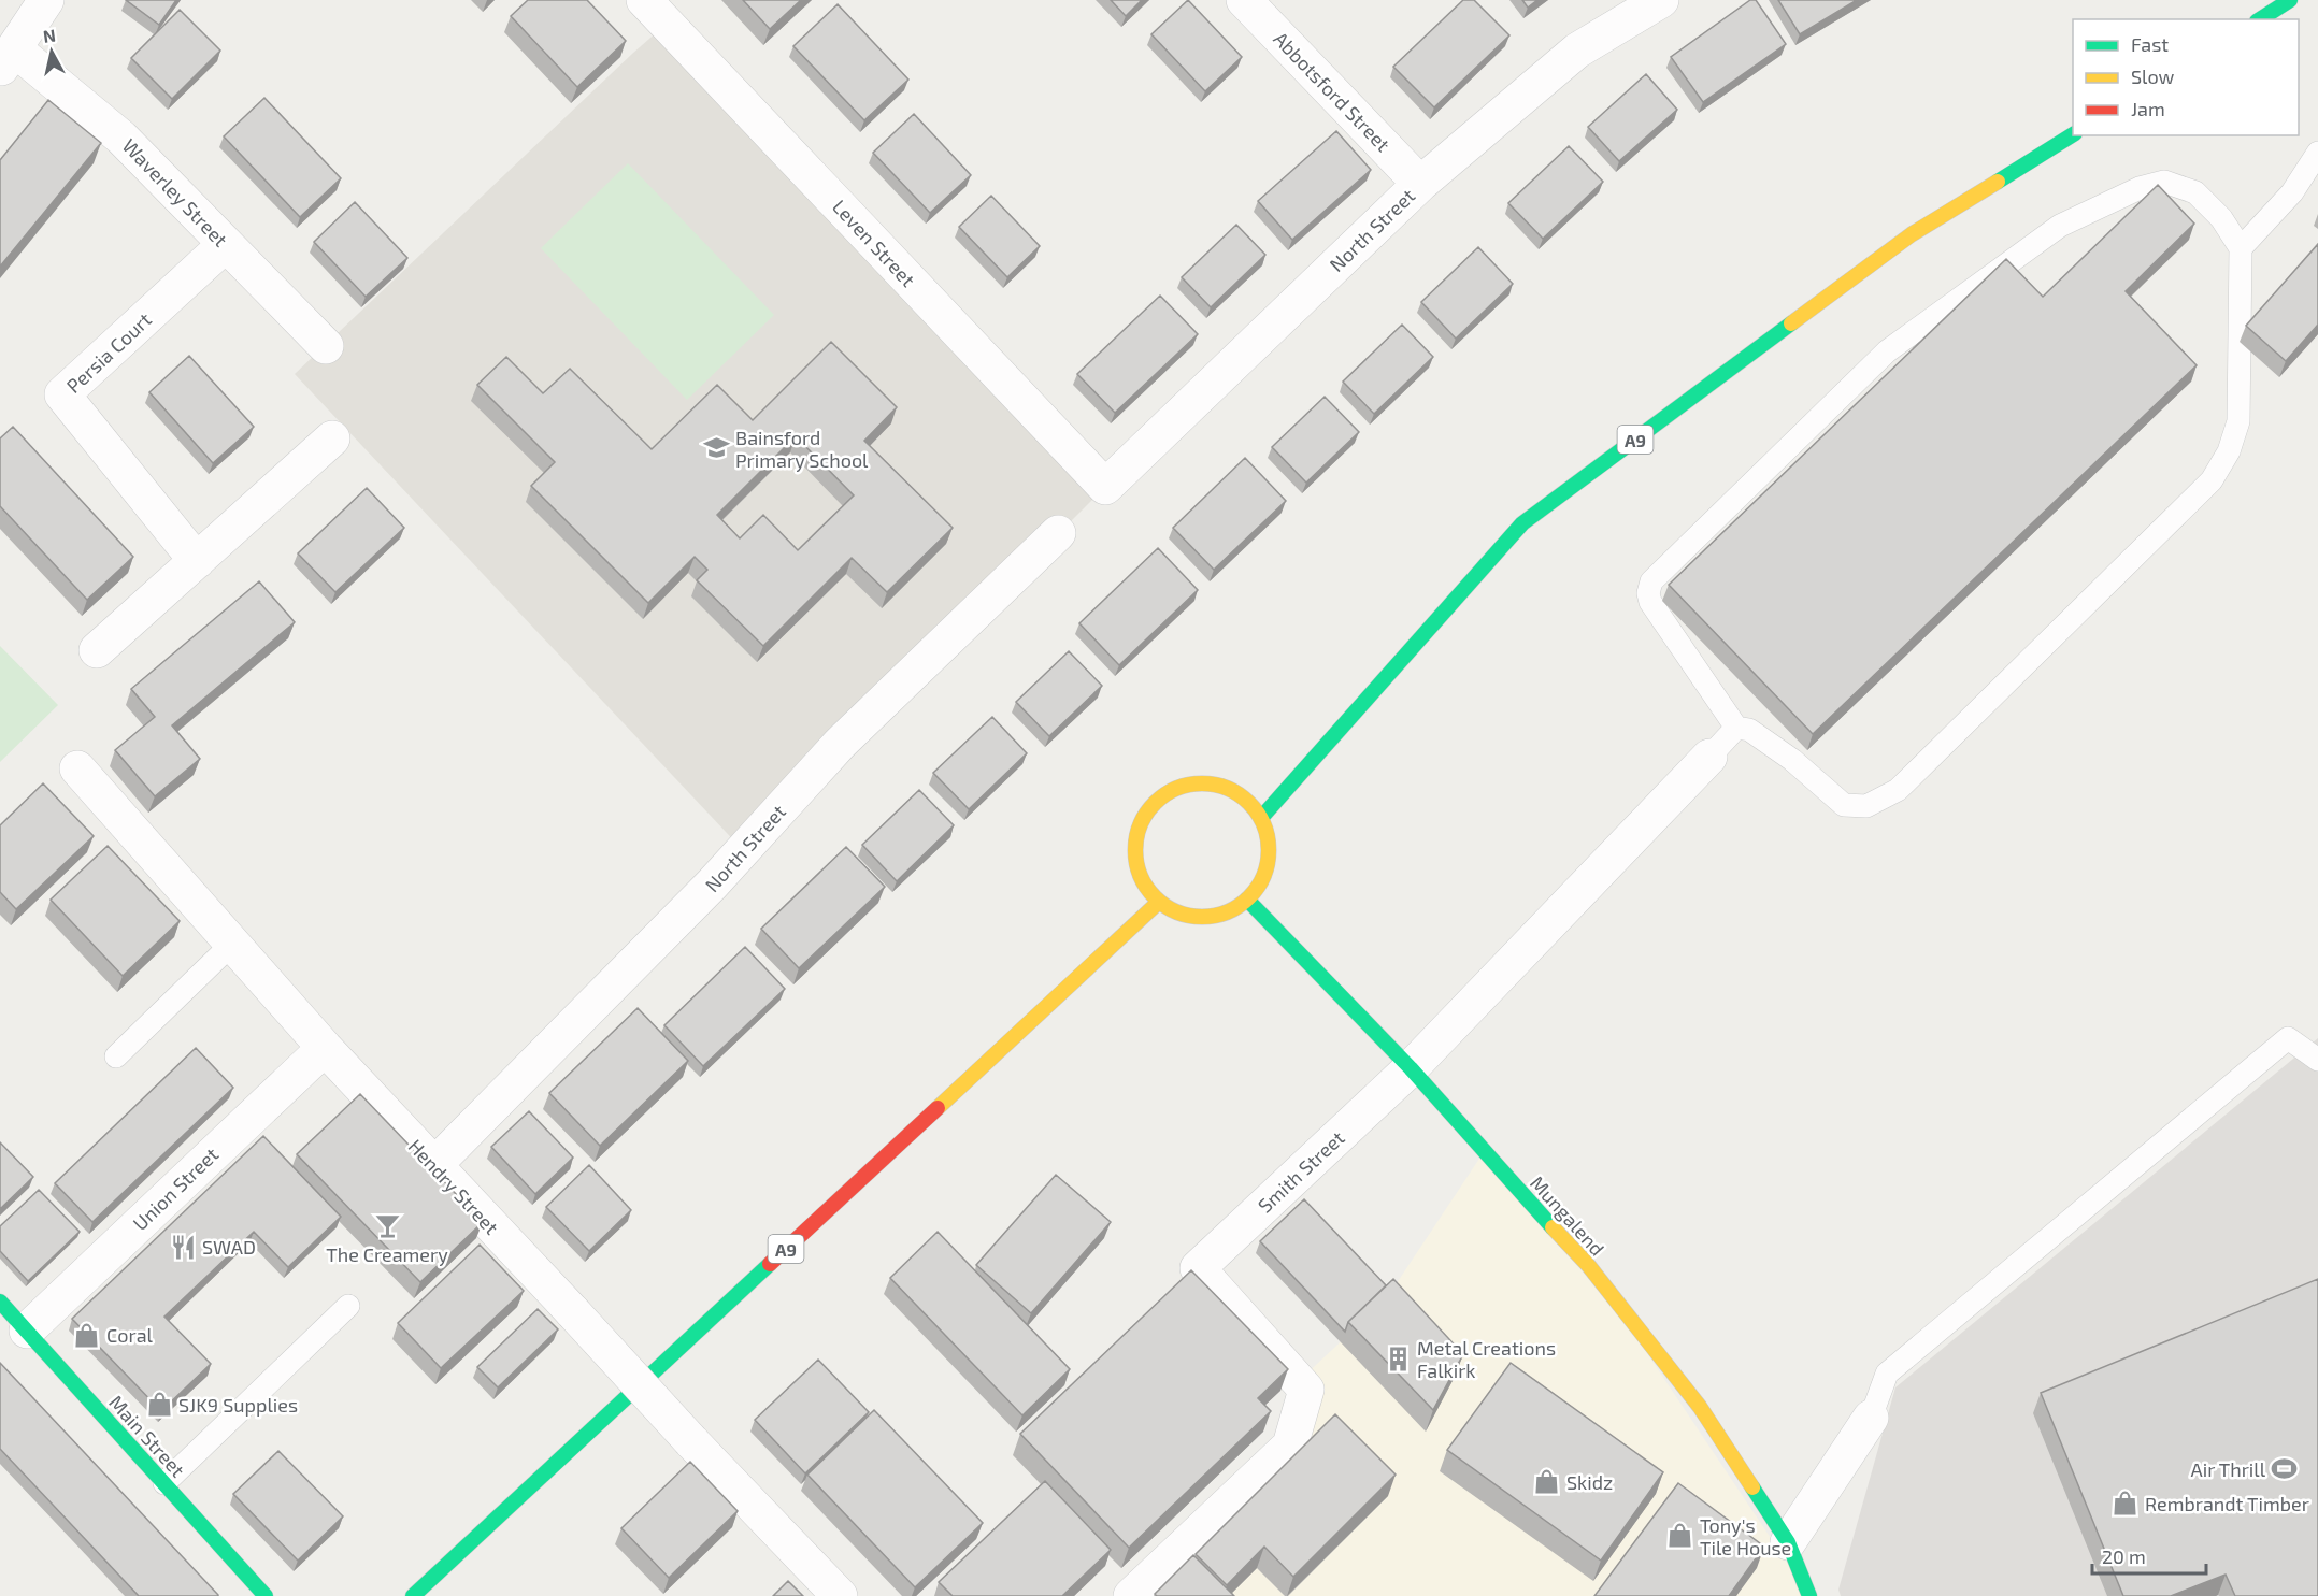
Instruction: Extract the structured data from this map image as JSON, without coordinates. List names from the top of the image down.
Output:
{
  "streets": {
    "main road": ["A9", "Mungalend", "Main Street"],
    "street": [
      "Abbotsford Street",
      "Waverley Street",
      "North Street",
      "Leven Street",
      "Persia Court",
      "Smith Street",
      "Hendry Street",
      "Union Street"
    ]
  },
  "crossings": [
    ["Abbotsford Street", "North Street"],
    ["Waverley Street", "Persia Court"],
    ["North Street", "Leven Street"],
    ["North Street", "Hendry Street"],
    ["A9", "Mungalend"],
    ["Smith Street", "Mungalend"],
    ["Hendry Street", "Union Street"],
    ["Union Street", "Main Street"]
  ],
  "places": {
    "school or university": ["Bainsford Primary School"],
    "bar": ["The Creamery"],
    "restaurant": ["SWAD"],
    "shop": [
      "Coral",
      "SJK9 Supplies",
      "Skidz",
      "Rembrandt Timber",
      "Tony's Tile House"
    ],
    "building": ["Metal Creations Falkirk"],
    "sports": ["Air Thrill"]
  },
  "legend": ["Fast", "Slow", "Jam"],
  "scale_bar": "20 m",
  "north": "top"
}
